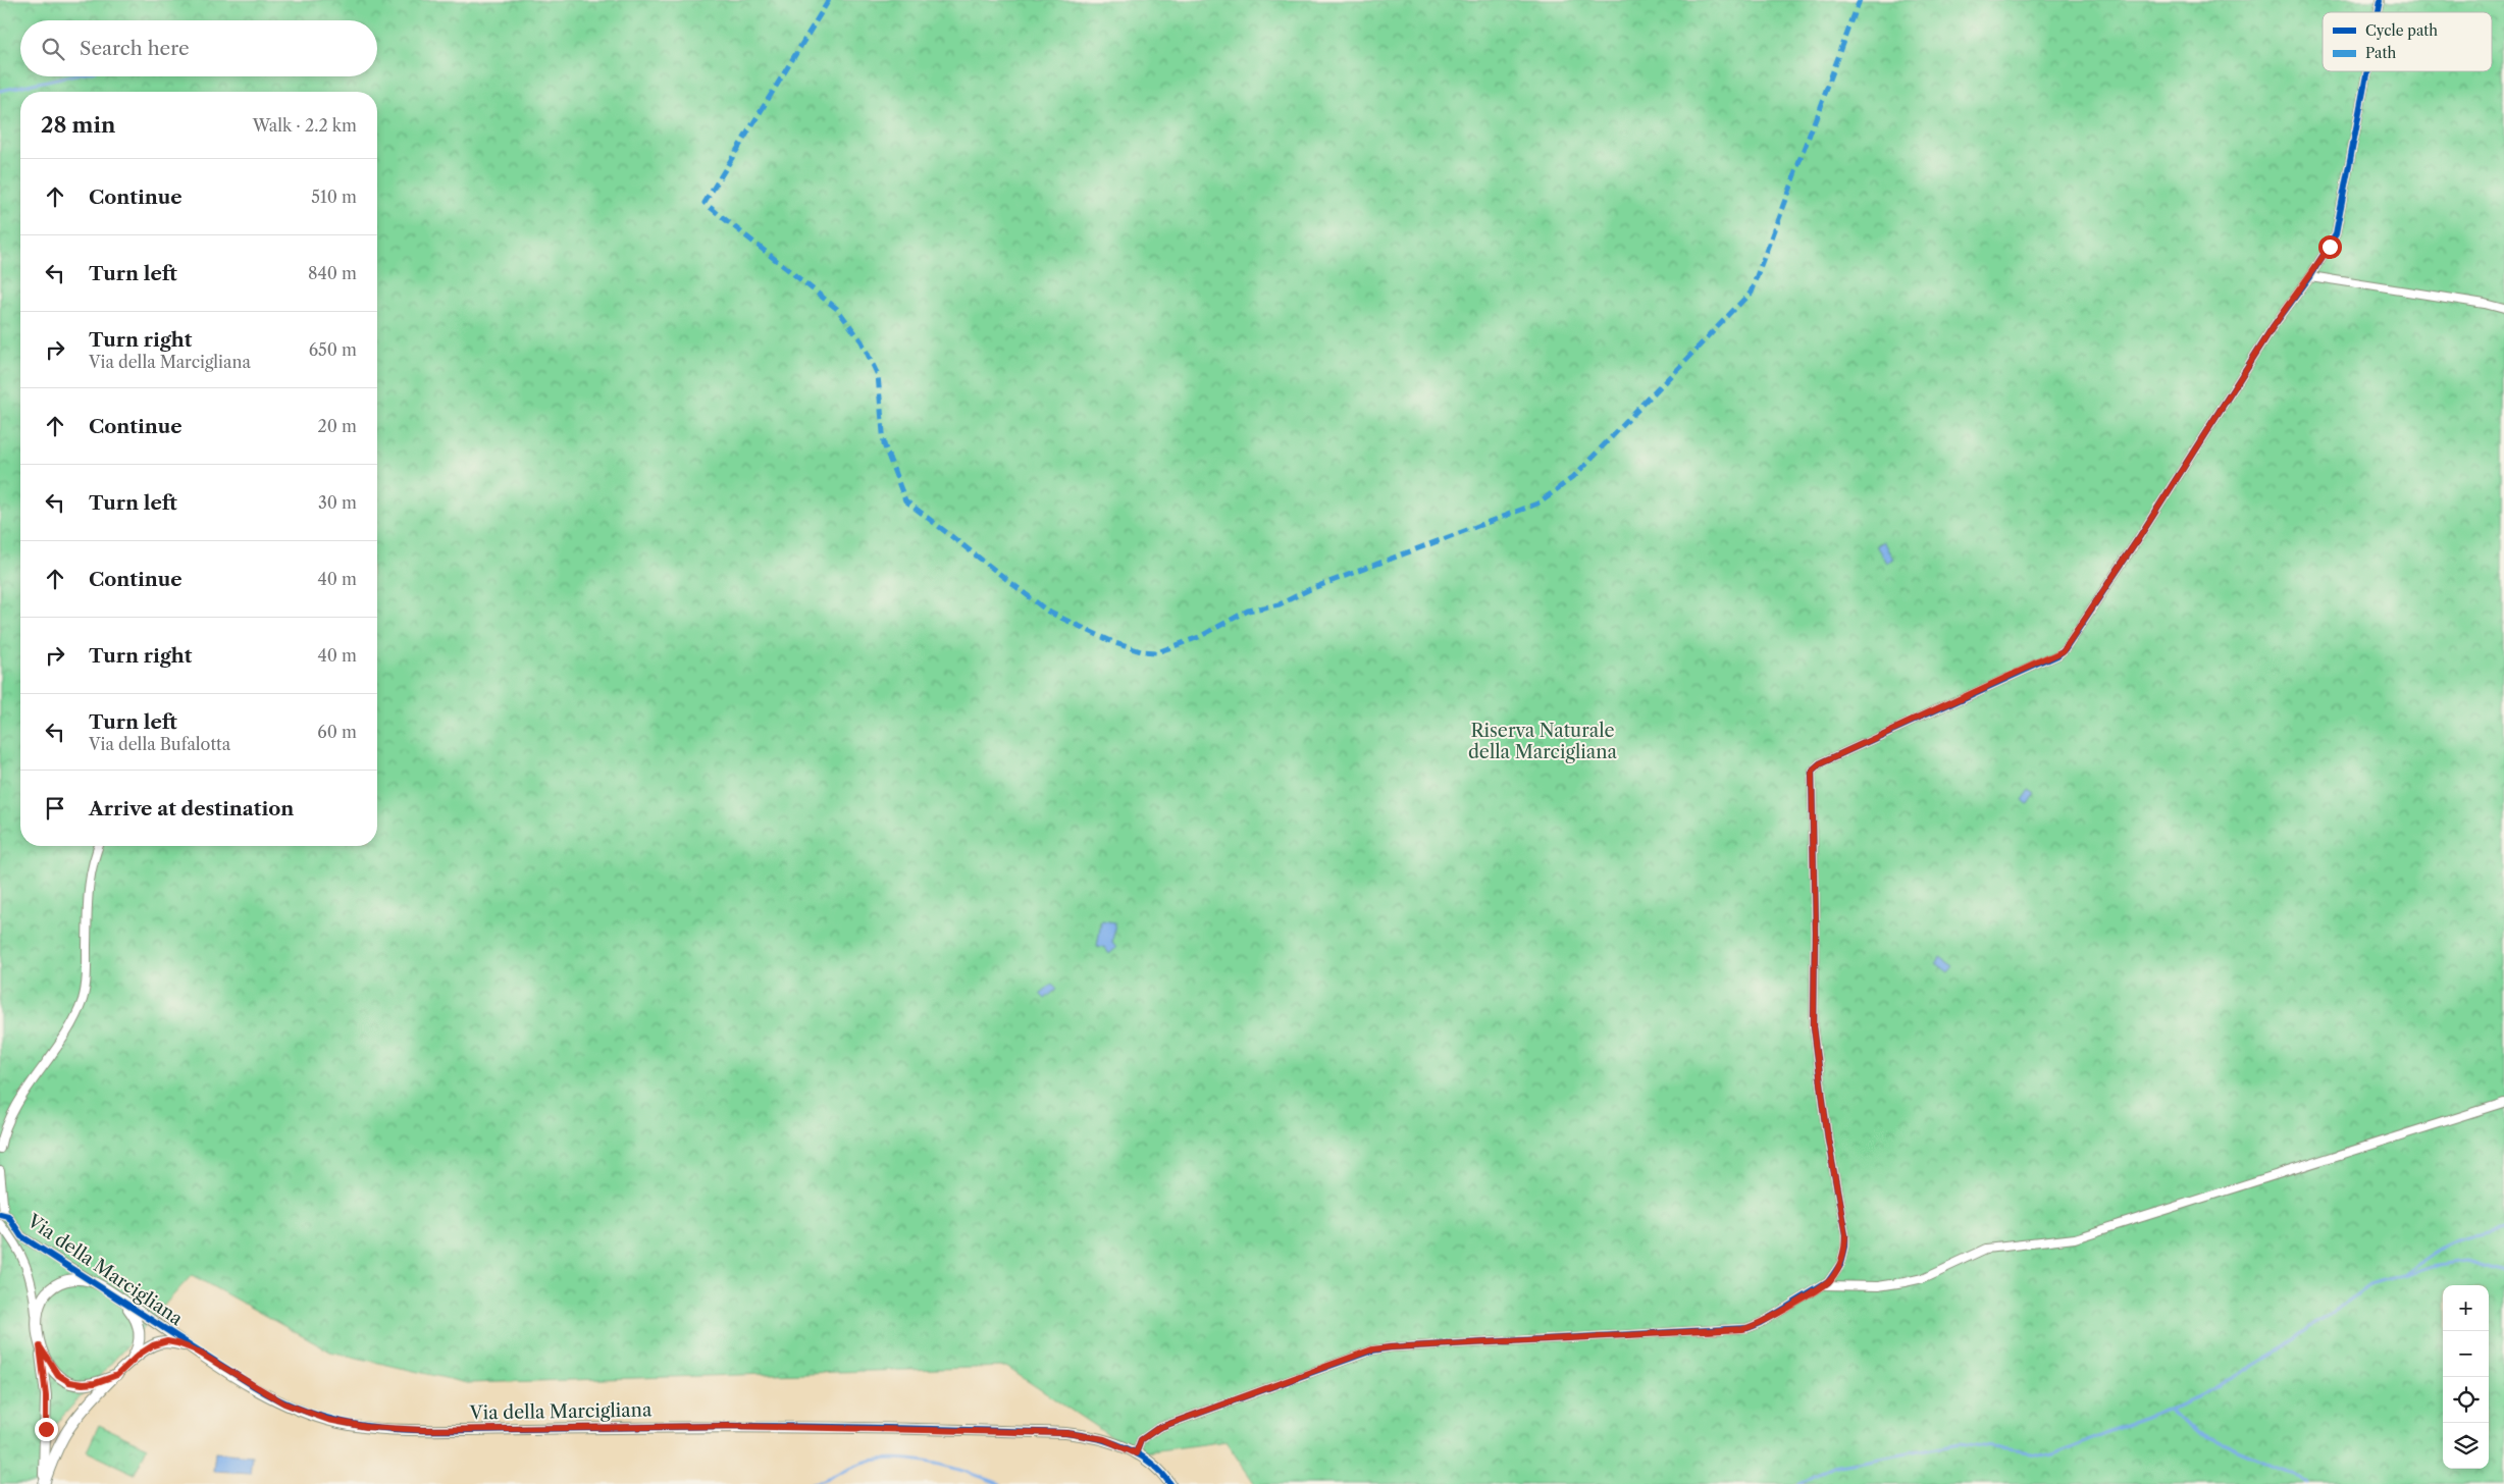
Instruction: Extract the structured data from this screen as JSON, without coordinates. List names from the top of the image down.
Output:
{
  "streets": {
    "street": ["Via della Marcigliana"]
  },
  "parks": ["Riserva Naturale della Marcigliana"],
  "legend": ["Cycle path", "Path"],
  "page": {
    "search": "Search here",
    "heading": ["28 min", "Walk · 2.2 km"],
    "list": [
      ["Continue", "510 m"],
      ["Turn left", "840 m"],
      ["Turn right", "Via della Marcigliana", "650 m"],
      ["Continue", "20 m"],
      ["Turn left", "30 m"],
      ["Continue", "40 m"],
      ["Turn right", "40 m"],
      ["Turn left", "Via della Bufalotta", "60 m"],
      "Arrive at destination"
    ],
    "map_buttons": ["+", "−"]
  }
}
